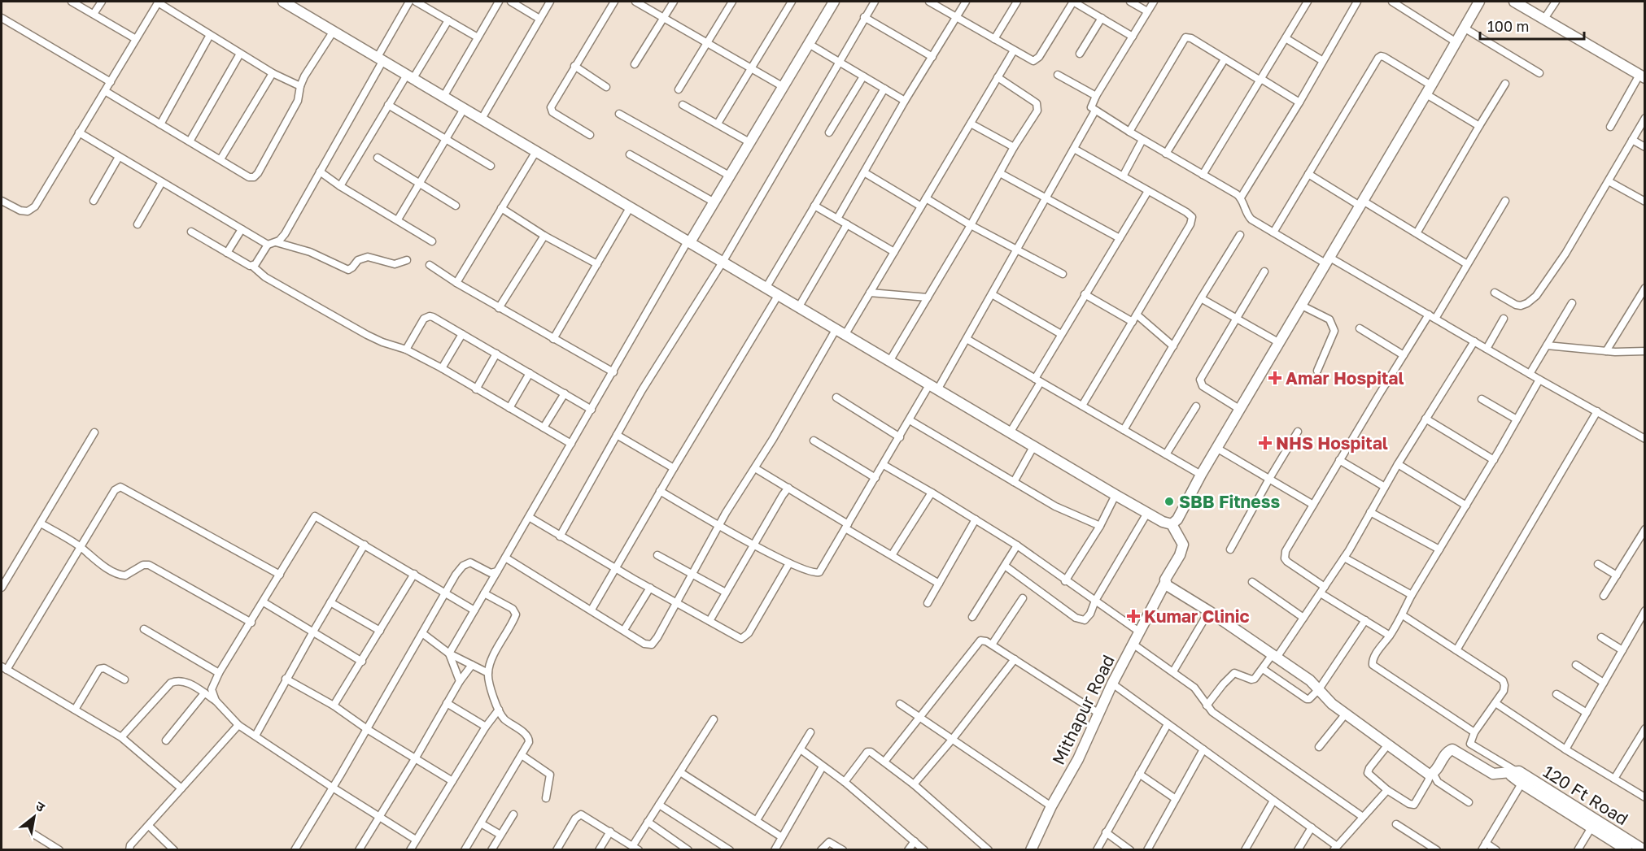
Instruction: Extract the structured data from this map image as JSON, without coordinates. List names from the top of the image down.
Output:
{
  "streets": {
    "street": ["Mithapur Road", "120 Ft Road"]
  },
  "places": {
    "health": ["Amar Hospital", "NHS Hospital", "Kumar Clinic"],
    "other": ["SBB Fitness"]
  },
  "scale_bar": "100 m",
  "north": "top right"
}
